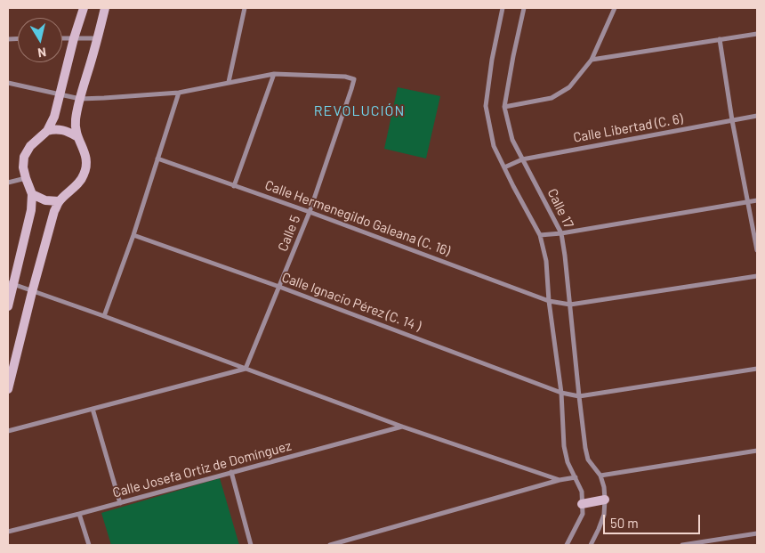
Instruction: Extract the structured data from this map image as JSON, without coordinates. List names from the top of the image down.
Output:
{
  "streets": {
    "street": [
      "Calle Libertad (C. 6)",
      "Calle 17",
      "Calle Hermenegildo Galeana (C. 16)",
      "Calle 5",
      "Calle Ignacio Pérez (C. 14 )",
      "Calle Josefa Ortiz de Domínguez"
    ]
  },
  "crossings": [
    ["Calle Libertad (C. 6)", "Calle 17"],
    ["Calle 17", "Calle Hermenegildo Galeana (C. 16)"],
    ["Calle 17", "Calle Ignacio Pérez (C. 14 )"],
    ["Calle Hermenegildo Galeana (C. 16)", "Calle 5"],
    ["Calle 5", "Calle Ignacio Pérez (C. 14 )"]
  ],
  "districts": ["REVOLUCIÓN"],
  "scale_bar": "50 m",
  "north": "bottom"
}
